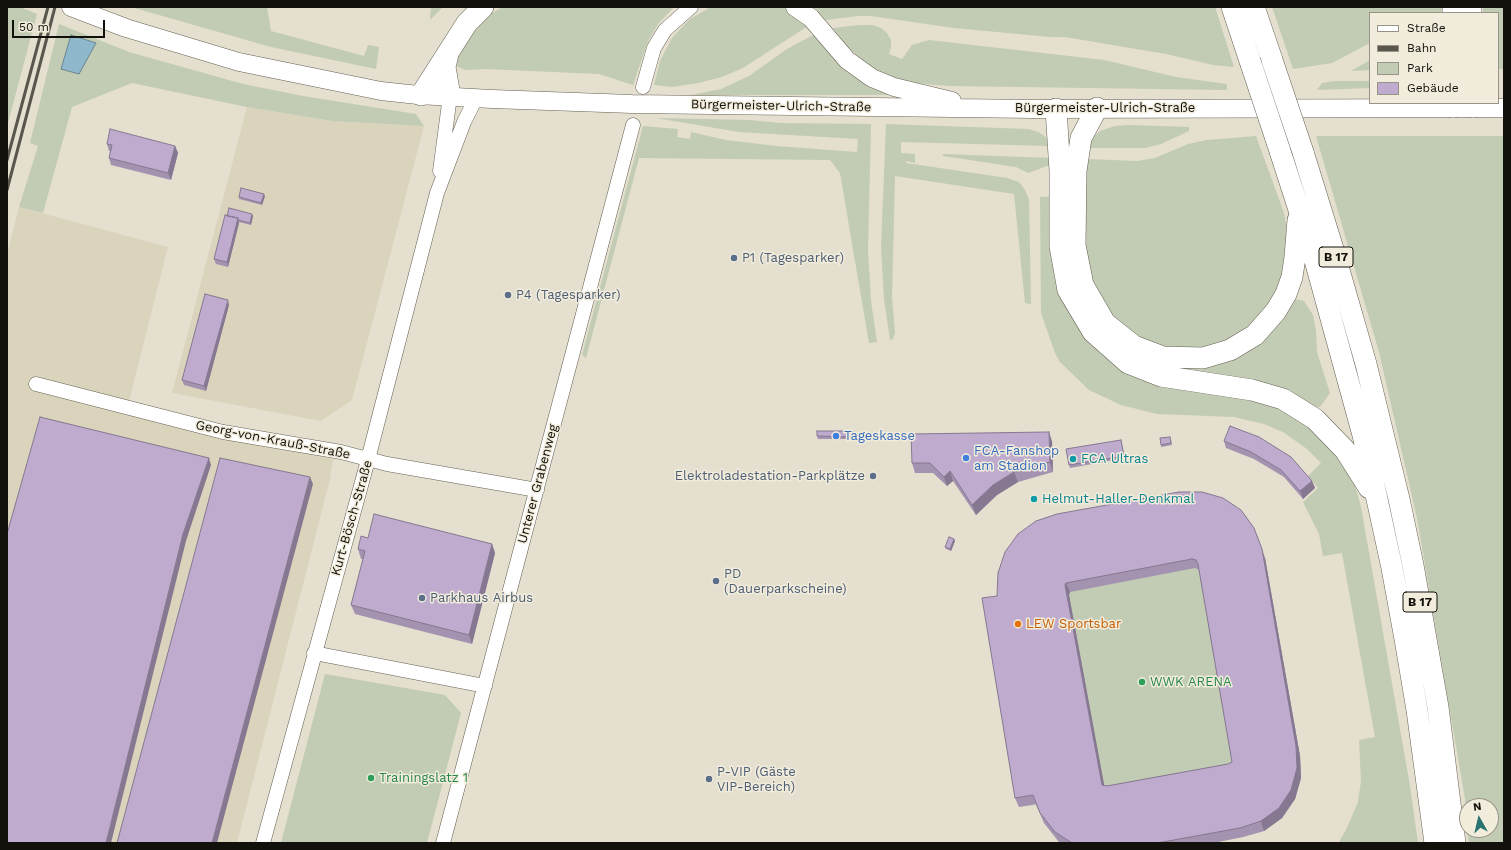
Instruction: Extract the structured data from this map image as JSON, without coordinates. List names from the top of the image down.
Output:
{
  "streets": {
    "highway": ["B 17"],
    "main road": ["Bürgermeister-Ulrich-Straße"],
    "street": ["Georg-von-Krauß-Straße", "Unterer Grabenweg", "Kurt-Bösch-Straße"]
  },
  "crossings": [
    ["Bürgermeister-Ulrich-Straße", "Kurt-Bösch-Straße"],
    ["Georg-von-Krauß-Straße", "Unterer Grabenweg"],
    ["Georg-von-Krauß-Straße", "Kurt-Bösch-Straße"]
  ],
  "places": [
    "P1 (Tagesparker)",
    "P4 (Tagesparker)",
    "Tageskasse",
    "FCA-Fanshop am Stadion",
    "FCA Ultras",
    "Elektroladestation-Parkplätze",
    "Helmut-Haller-Denkmal",
    "PD (Dauerparkscheine)",
    "Parkhaus Airbus",
    "LEW Sportsbar",
    "WWK ARENA",
    "Trainingslatz 1",
    "P-VIP (Gäste VIP-Bereich)"
  ],
  "legend": [
    "Straße",
    "Bahn",
    "Park",
    "Gebäude"
  ],
  "scale_bar": "50 m",
  "north": "top"
}
